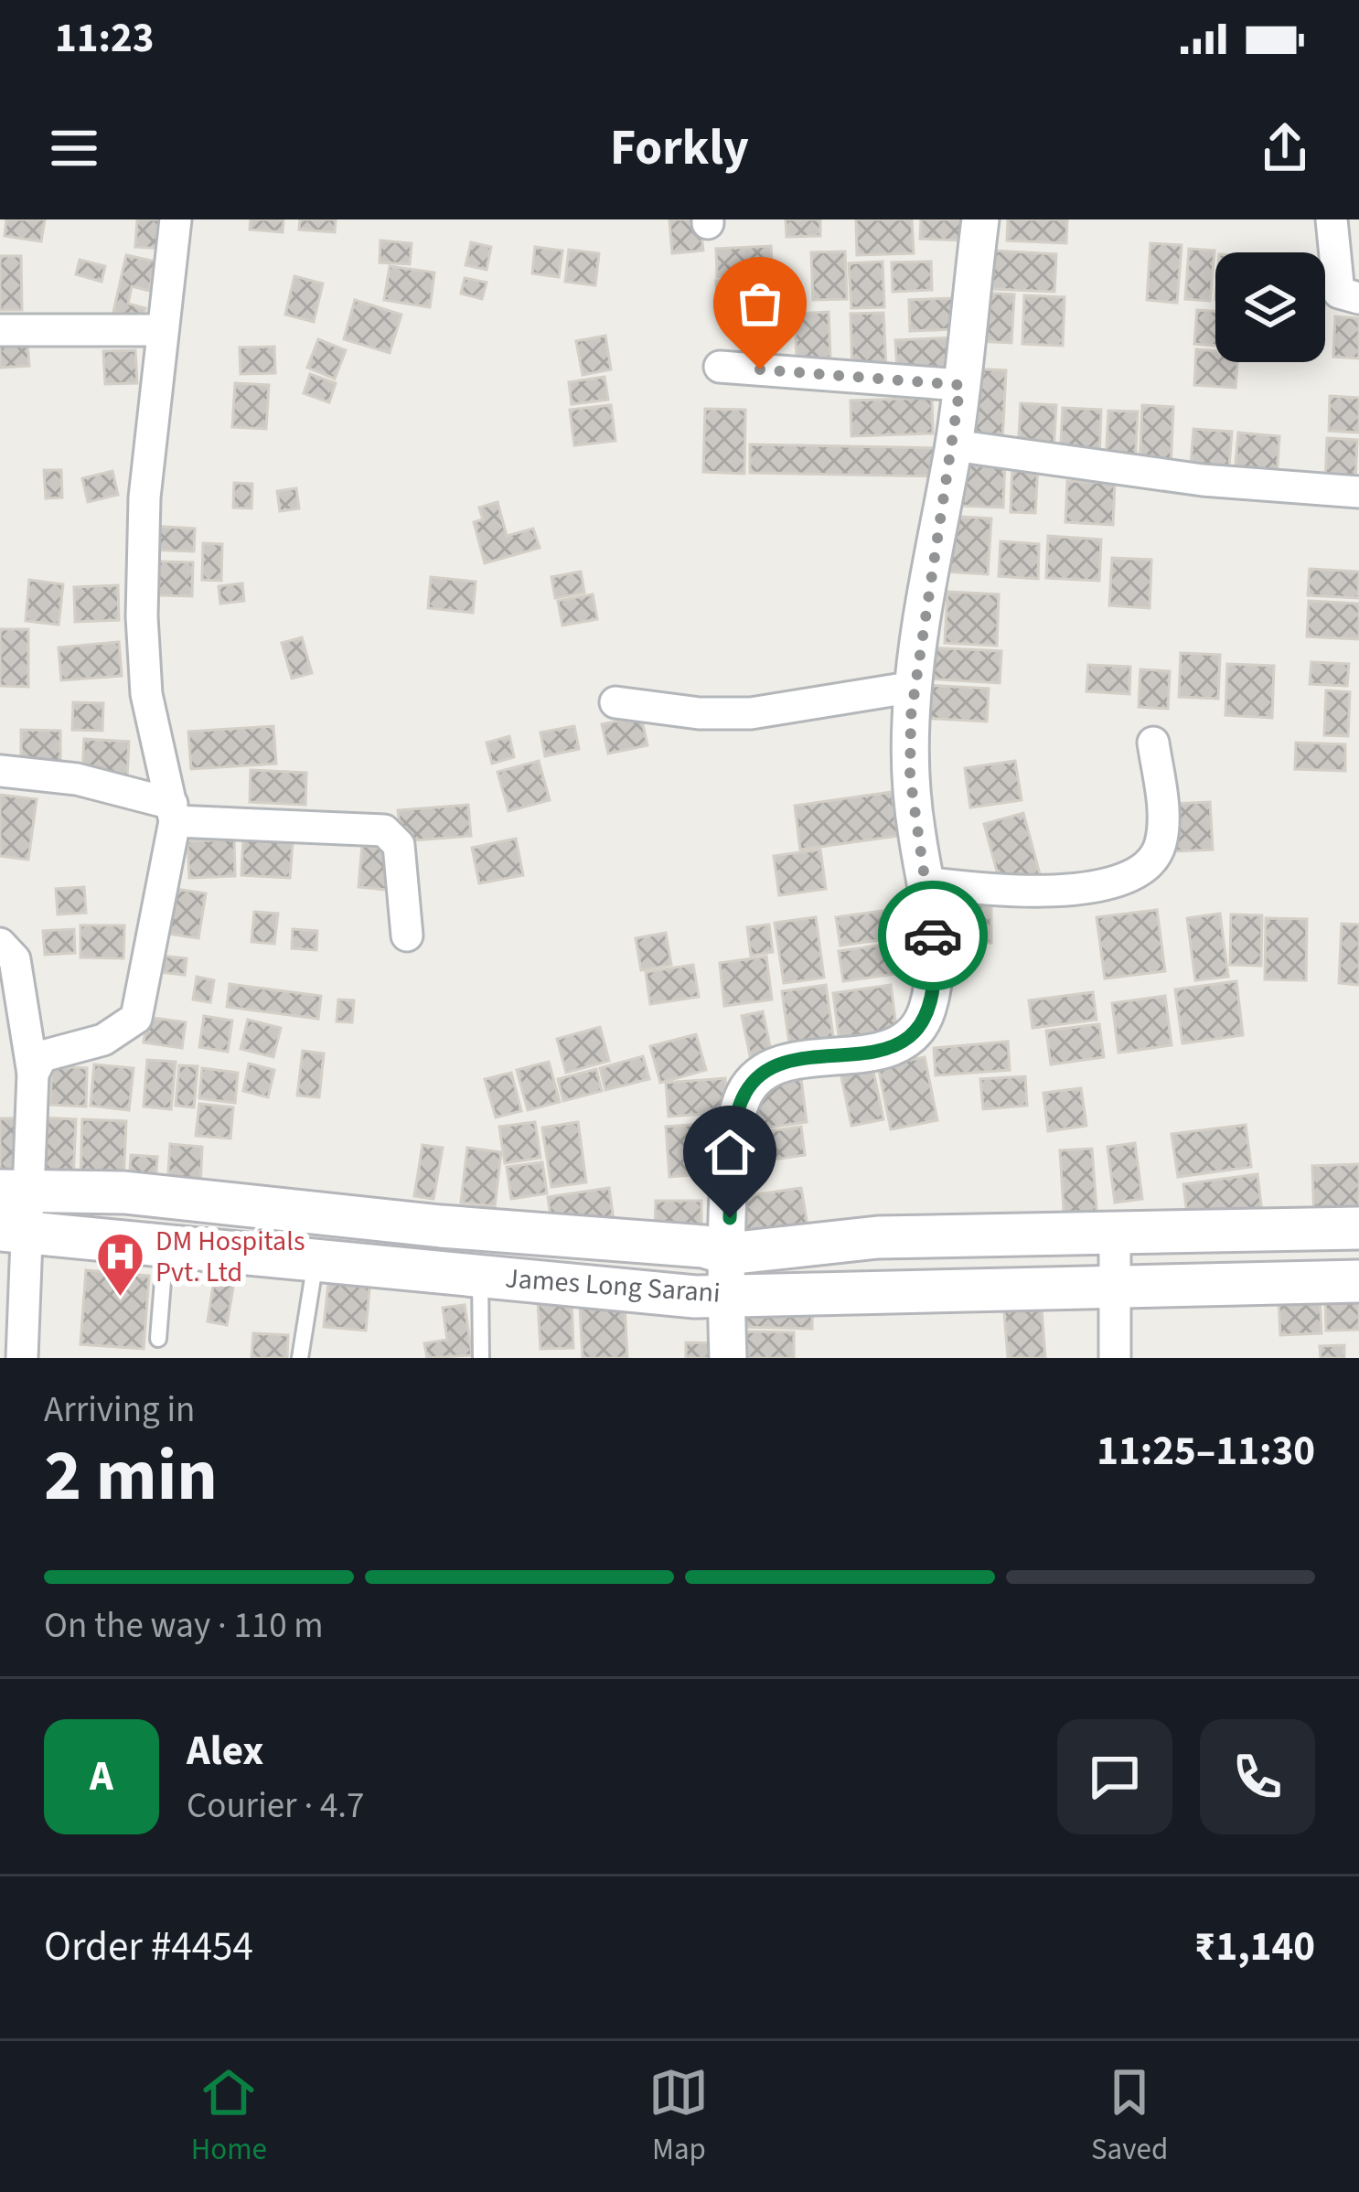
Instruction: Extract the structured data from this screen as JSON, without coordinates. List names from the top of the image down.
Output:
{
  "streets": {
    "main road": ["James Long Sarani"]
  },
  "places": {
    "hospital": ["DM Hospitals Pvt. Ltd"]
  },
  "page": {
    "status": "11:23",
    "header": "Forkly",
    "heading": ["2 min", "Arriving in", "11:25–11:30"],
    "panel": [
      "Alex",
      "Courier · 4.7",
      "Order #4454",
      "₹1,140"
    ],
    "bar": "On the way · 110 m",
    "round": "A",
    "tabs": ["Home", "Map", "Saved"]
  }
}
